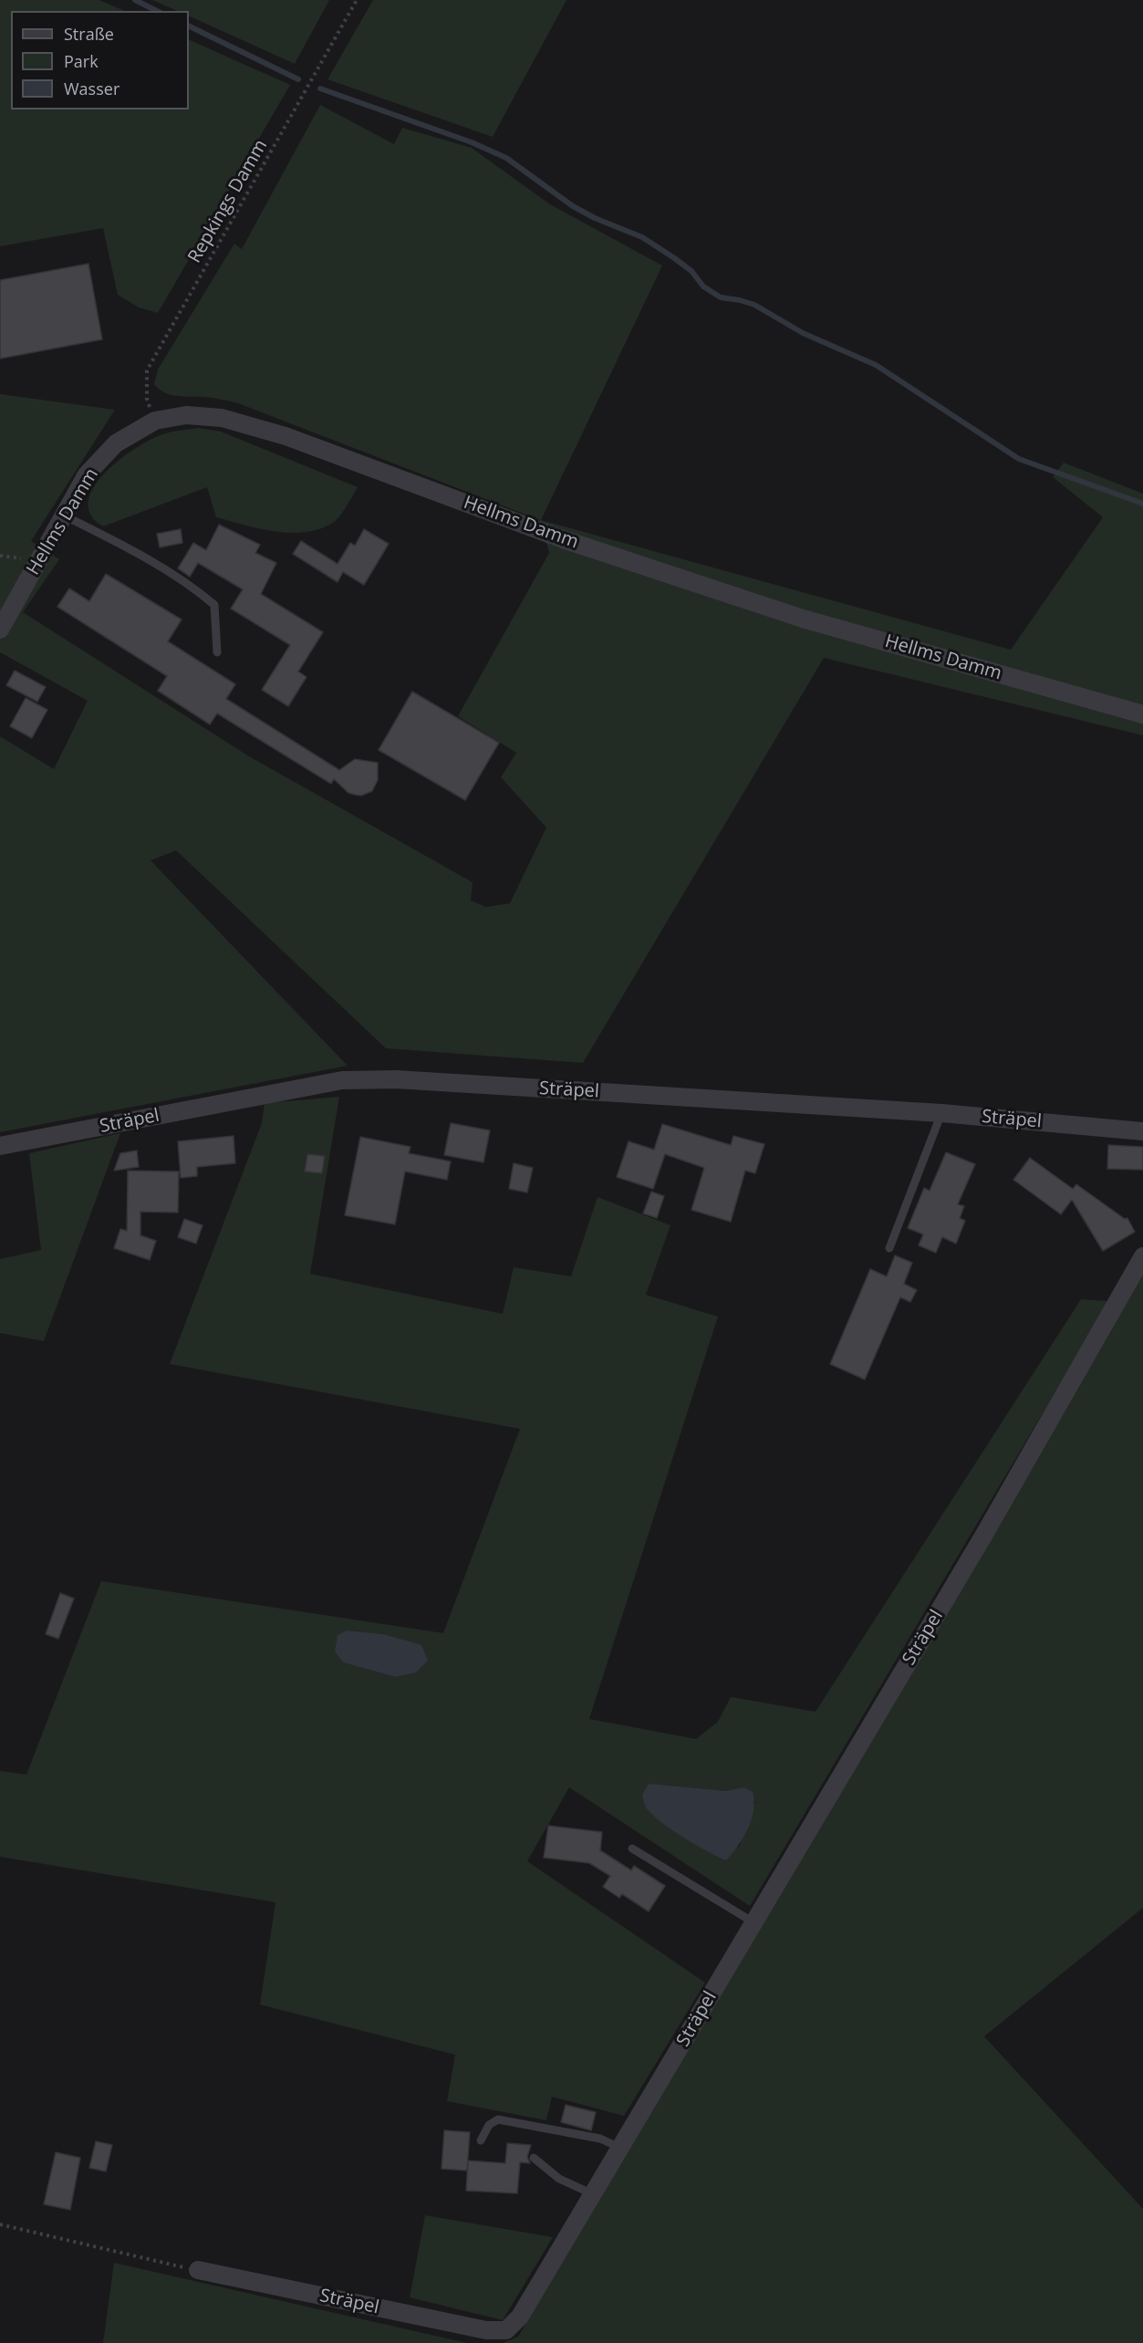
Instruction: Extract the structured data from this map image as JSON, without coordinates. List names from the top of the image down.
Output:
{
  "streets": {
    "street": ["Hellms Damm", "Sträpel"],
    "path": ["Repkings Damm"]
  },
  "crossings": [
    ["Repkings Damm", "Hellms Damm"]
  ],
  "legend": ["Straße", "Park", "Wasser"]
}
